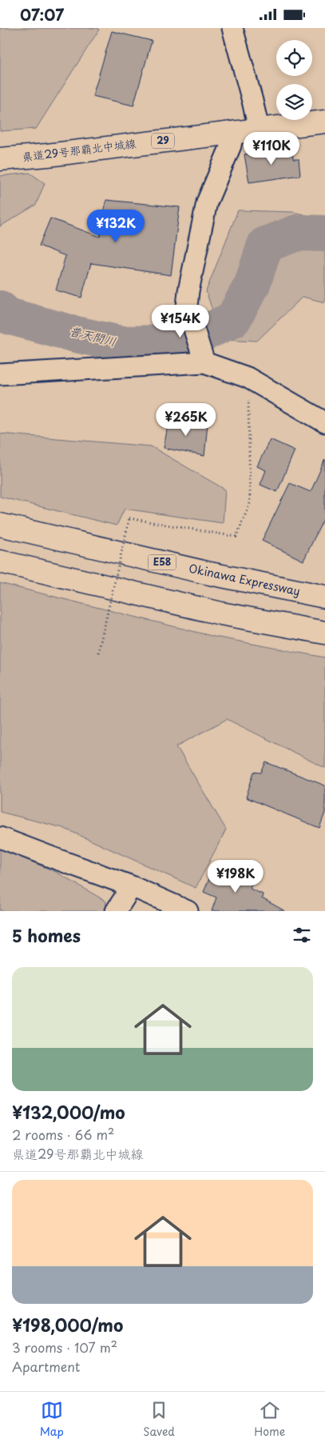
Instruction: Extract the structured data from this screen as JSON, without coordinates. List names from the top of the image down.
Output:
{
  "streets": {
    "main road": [
      "29",
      "県道29号那覇北中城線",
      "E58",
      "Okinawa Expressway"
    ]
  },
  "water": ["普天間川"],
  "page": {
    "status": "07:07",
    "price": [
      "¥110K",
      "¥132K",
      "¥154K",
      "¥265K",
      "¥198K"
    ],
    "heading": "5 homes",
    "list": [
      {
        "name": "¥132,000/mo",
        "note": "2 rooms · 66 m² · 県道29号那覇北中城線"
      },
      {
        "name": "¥198,000/mo",
        "note": "3 rooms · 107 m² · Apartment"
      }
    ],
    "tabs": ["Map", "Saved", "Home"]
  }
}
